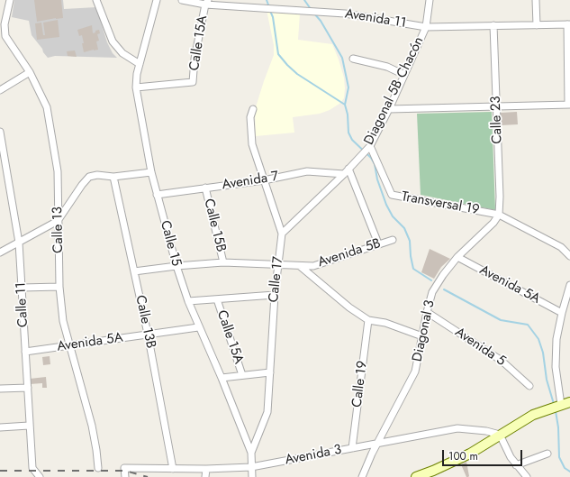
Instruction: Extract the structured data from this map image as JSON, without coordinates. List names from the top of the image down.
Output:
{
  "streets": {
    "street": [
      "Avenida 11",
      "Calle 15A",
      "Diagonal 5B Chacón",
      "Calle 23",
      "Avenida 7",
      "Transversal 19",
      "Calle 15B",
      "Calle 13",
      "Calle 15",
      "Avenida 5B",
      "Calle 17",
      "Avenida 5A",
      "Calle 11",
      "Calle 13B",
      "Diagonal 3",
      "Avenida 5",
      "Calle 19",
      "Avenida 3"
    ]
  },
  "crossings": [
    ["Avenida 11", "Calle 15A"],
    ["Avenida 11", "Diagonal 5B Chacón"],
    ["Avenida 11", "Calle 23"],
    ["Calle 15A", "Calle 15"],
    ["Diagonal 5B Chacón", "Avenida 7"],
    ["Diagonal 5B Chacón", "Transversal 19"],
    ["Diagonal 5B Chacón", "Calle 17"],
    ["Calle 23", "Transversal 19"],
    ["Calle 23", "Diagonal 3"],
    ["Avenida 7", "Calle 15B"],
    ["Avenida 7", "Calle 15"],
    ["Avenida 7", "Calle 17"],
    ["Transversal 19", "Diagonal 3"],
    ["Calle 15B", "Avenida 5B"],
    ["Calle 13", "Avenida 5A"],
    ["Calle 15", "Avenida 5B"],
    ["Calle 15", "Calle 17"],
    ["Calle 15", "Avenida 5A"],
    ["Calle 15", "Avenida 3"],
    ["Avenida 5B", "Calle 17"],
    ["Avenida 5B", "Calle 13B"],
    ["Avenida 5A", "Calle 11"],
    ["Avenida 5A", "Calle 13B"],
    ["Avenida 5A", "Diagonal 3"],
    ["Calle 13B", "Avenida 3"],
    ["Diagonal 3", "Avenida 5"],
    ["Diagonal 3", "Avenida 3"],
    ["Calle 19", "Avenida 3"]
  ],
  "scale_bar": "100 m"
}
